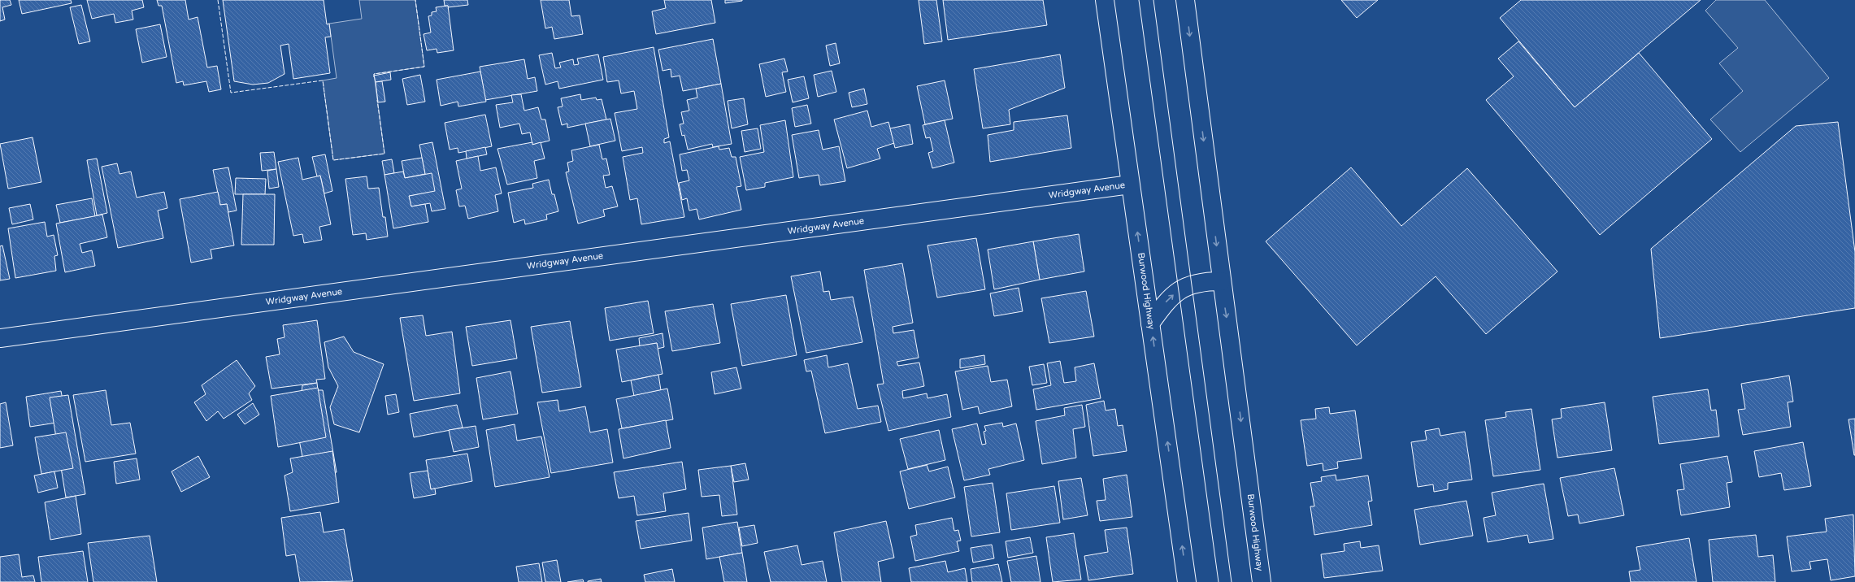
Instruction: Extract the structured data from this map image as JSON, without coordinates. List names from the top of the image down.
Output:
{
  "streets": {
    "main road": ["Wridgway Avenue", "Burwood Highway"]
  },
  "crossings": [
    ["Wridgway Avenue", "Burwood Highway"]
  ]
}
